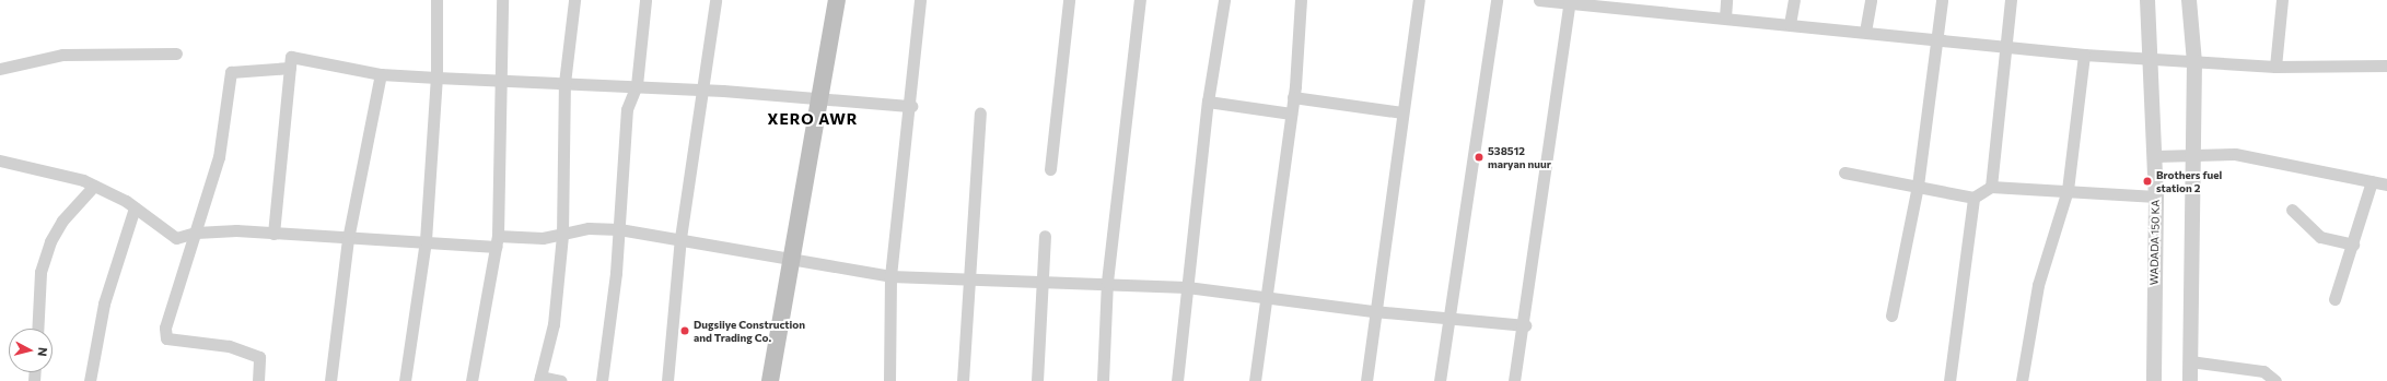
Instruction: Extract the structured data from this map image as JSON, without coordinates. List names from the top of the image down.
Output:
{
  "streets": {
    "street": ["WADADA 150 KA"]
  },
  "districts": ["XERO AWR"],
  "places": ["538512 maryan nuur", "Brothers fuel station 2", "Dugsiiye Construction and Trading Co."],
  "north": "right"
}
